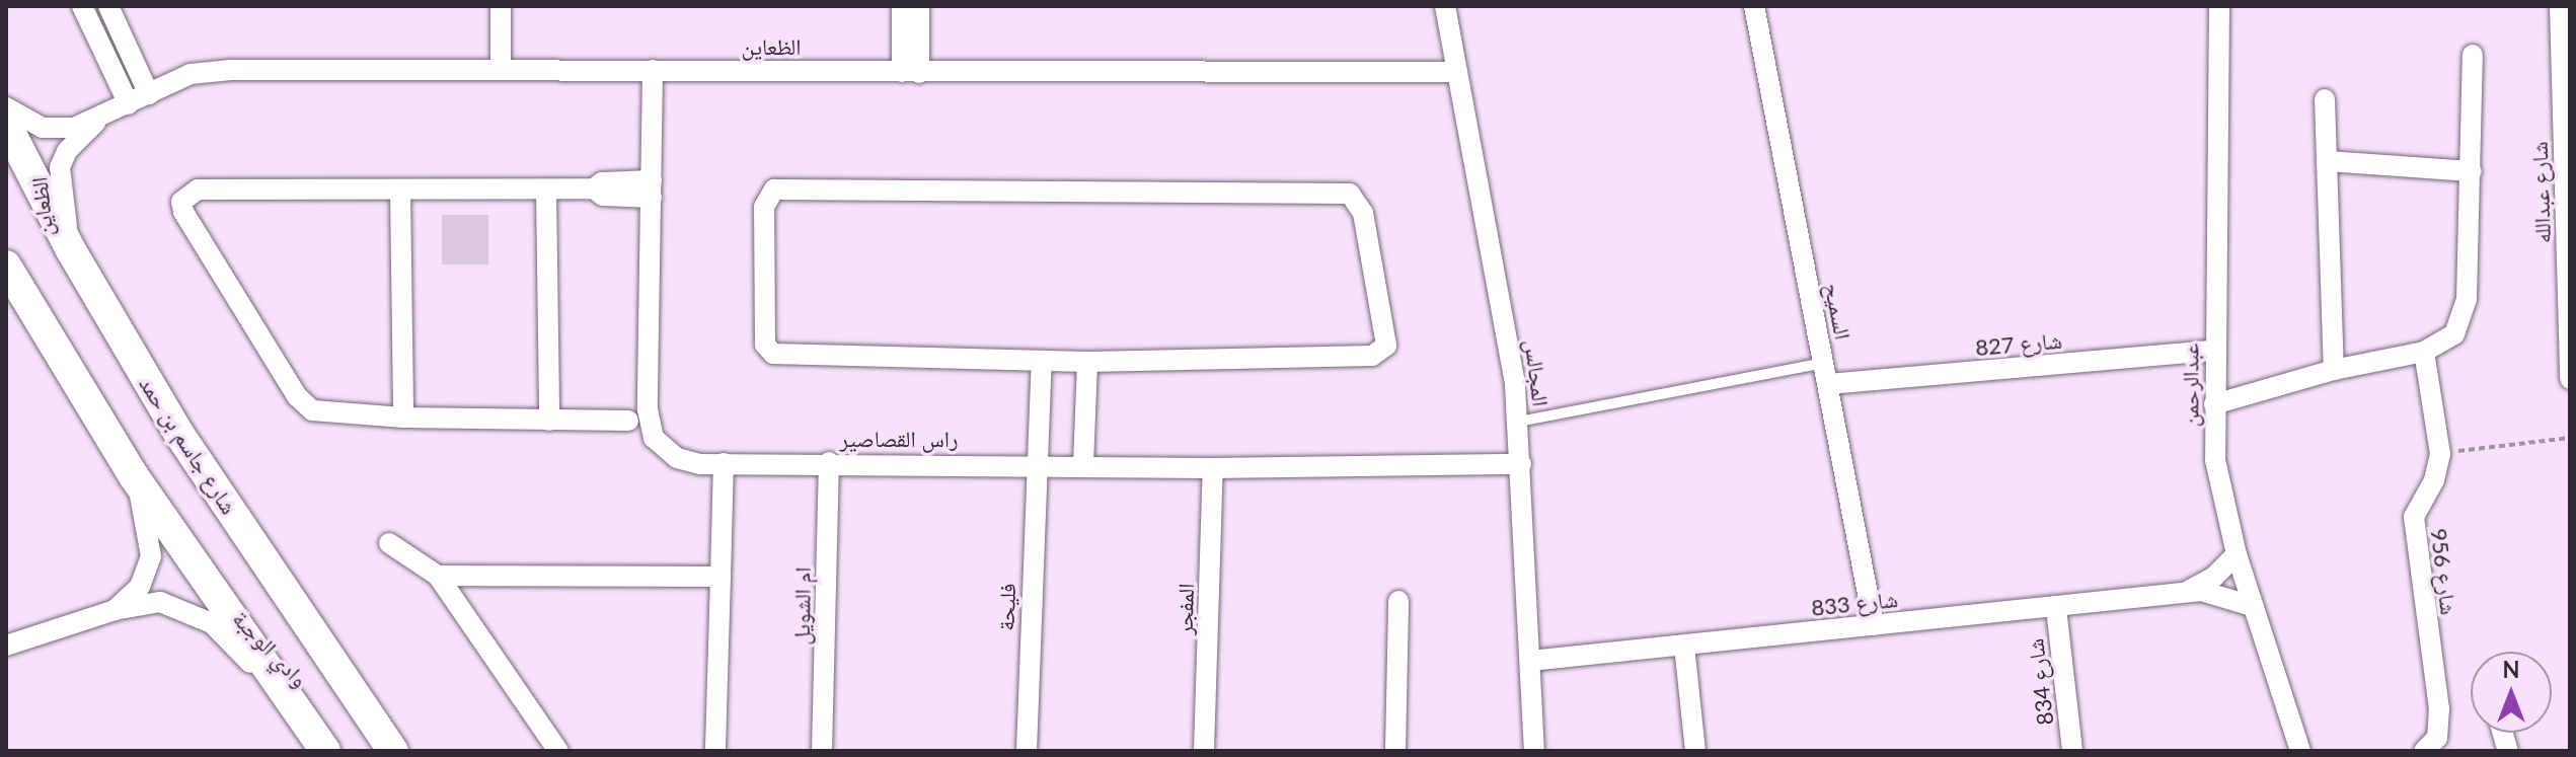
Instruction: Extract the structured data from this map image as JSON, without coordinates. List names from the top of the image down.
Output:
{
  "streets": {
    "main road": ["شارع جاسم بن حمد"],
    "street": [
      "الظعاين",
      "شارع عبدالله",
      "السميح",
      "شارع 827",
      "المجالس",
      "عبدالرحمن",
      "راس القصاصير",
      "شارع 956",
      "شارع 833",
      "ام الشويل",
      "فليحة",
      "المفجر",
      "وادي الوجبة",
      "شارع 834"
    ]
  },
  "crossings": [
    ["الظعاين", "المجالس"],
    ["الظعاين", "راس القصاصير"],
    ["الظعاين", "شارع جاسم بن حمد"],
    ["السميح", "شارع 827"],
    ["السميح", "شارع 833"],
    ["شارع 827", "عبدالرحمن"],
    ["المجالس", "راس القصاصير"],
    ["المجالس", "شارع 833"],
    ["عبدالرحمن", "شارع 833"],
    ["راس القصاصير", "ام الشويل"],
    ["راس القصاصير", "فليحة"],
    ["راس القصاصير", "المفجر"],
    ["شارع 833", "شارع 834"]
  ],
  "north": "top"
}
